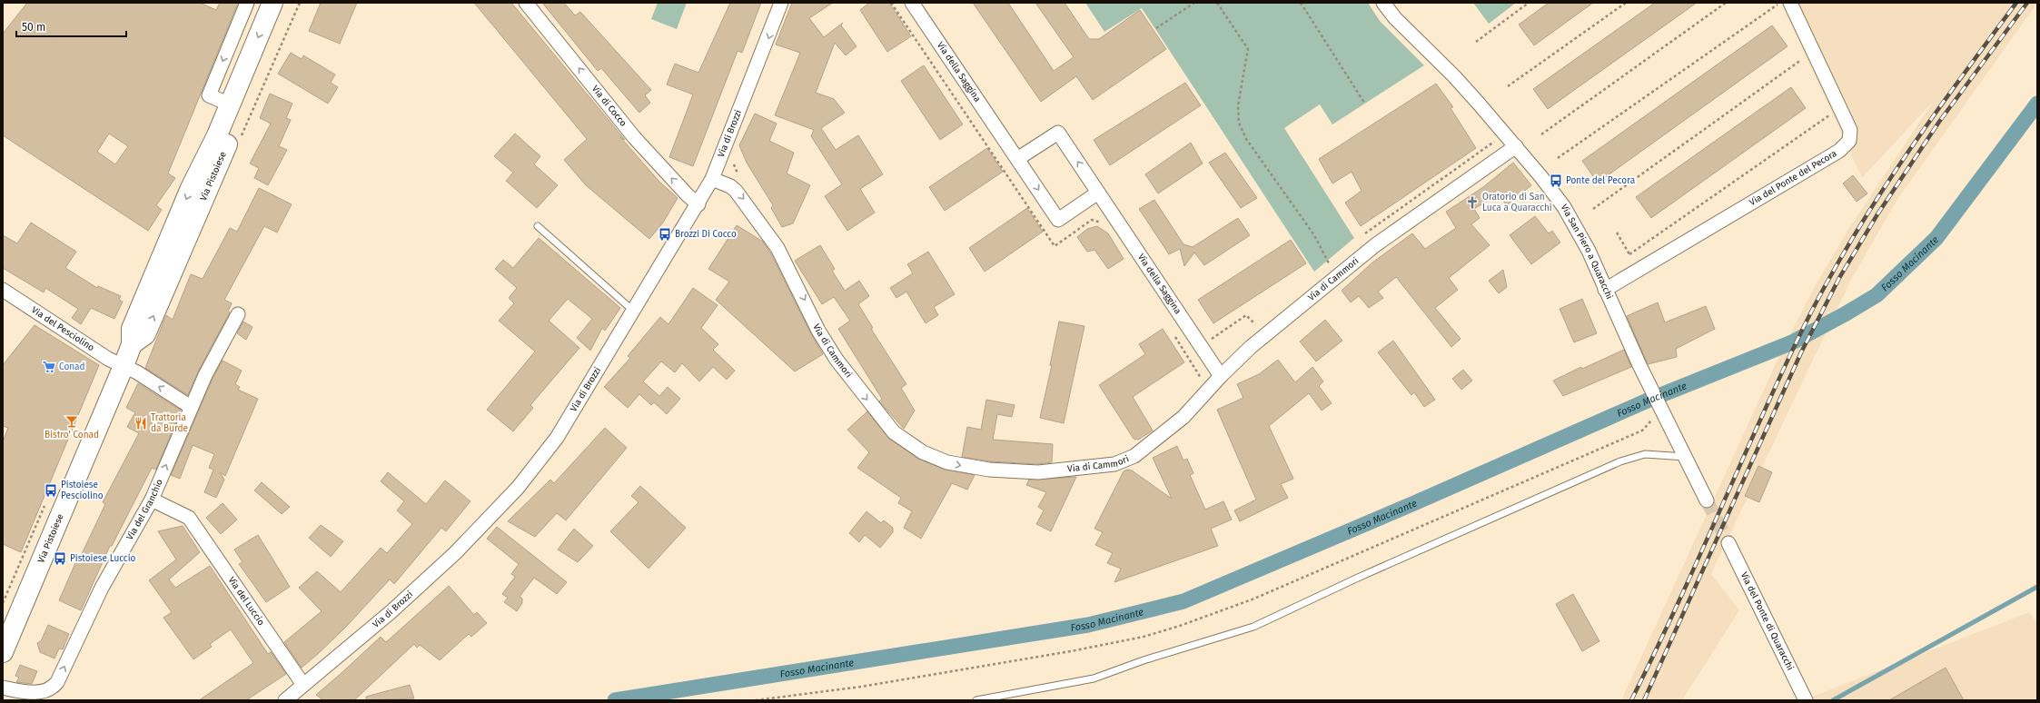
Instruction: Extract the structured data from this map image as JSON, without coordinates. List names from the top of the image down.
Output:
{
  "streets": {
    "main road": ["Via Pistoiese"],
    "street": [
      "Via della Saggina",
      "Via di Cocco",
      "Via di Brozzi",
      "Via del Ponte del Pecora",
      "Via San Piero a Quaracchi",
      "Via di Cammori",
      "Via del Pesciolino",
      "Via del Granchio",
      "Via del Luccio",
      "Via del Ponte di Quaracchi"
    ]
  },
  "crossings": [
    ["Via della Saggina", "Via di Cammori"],
    ["Via di Cocco", "Via di Brozzi"],
    ["Via di Brozzi", "Via di Cammori"],
    ["Via di Brozzi", "Via del Luccio"],
    ["Via Pistoiese", "Via del Pesciolino"],
    ["Via del Ponte del Pecora", "Via San Piero a Quaracchi"],
    ["Via San Piero a Quaracchi", "Via di Cammori"],
    ["Via del Granchio", "Via del Luccio"]
  ],
  "one_way": ["Via di Cocco", "Via del Granchio"],
  "water": ["Fosso Macinante"],
  "places": {
    "bus stop": [
      "Ponte del Pecora",
      "Brozzi Di Cocco",
      "Pistoiese Pesciolino",
      "Pistoiese Luccio"
    ],
    "church": ["Oratorio di San Luca a Quaracchi"],
    "supermarket": ["Conad"],
    "bar": ["Bistro' Conad"],
    "restaurant": ["Trattoria da Burde"]
  },
  "scale_bar": "50 m"
}
